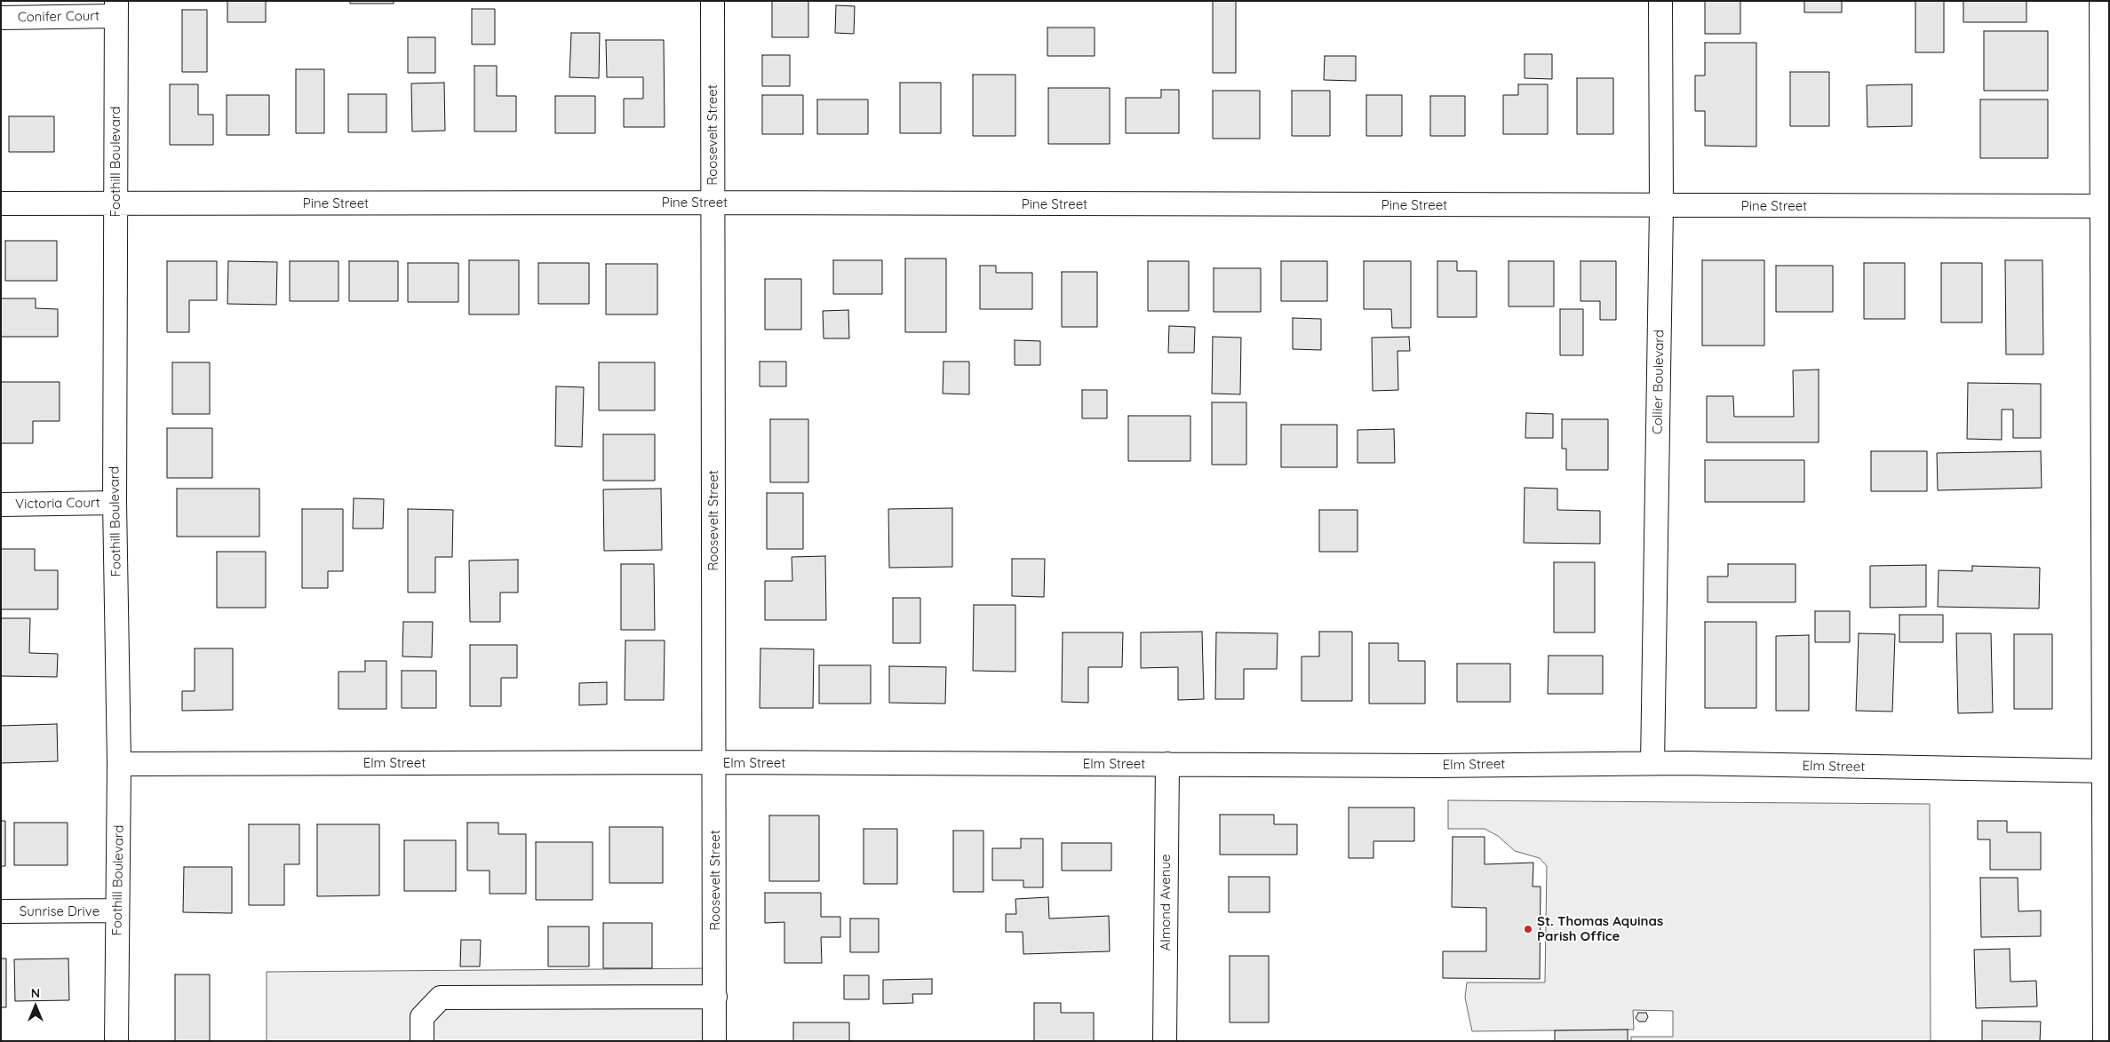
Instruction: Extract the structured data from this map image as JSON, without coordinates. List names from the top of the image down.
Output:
{
  "streets": {
    "street": [
      "Conifer Court",
      "Roosevelt Street",
      "Foothill Boulevard",
      "Pine Street",
      "Collier Boulevard",
      "Victoria Court",
      "Elm Street",
      "Almond Avenue",
      "Sunrise Drive"
    ]
  },
  "crossings": [
    ["Conifer Court", "Foothill Boulevard"],
    ["Roosevelt Street", "Pine Street"],
    ["Roosevelt Street", "Elm Street"],
    ["Foothill Boulevard", "Pine Street"],
    ["Foothill Boulevard", "Victoria Court"],
    ["Foothill Boulevard", "Elm Street"],
    ["Foothill Boulevard", "Sunrise Drive"],
    ["Pine Street", "Collier Boulevard"],
    ["Collier Boulevard", "Elm Street"],
    ["Elm Street", "Almond Avenue"]
  ],
  "places": ["St. Thomas Aquinas Parish Office"],
  "north": "top"
}
